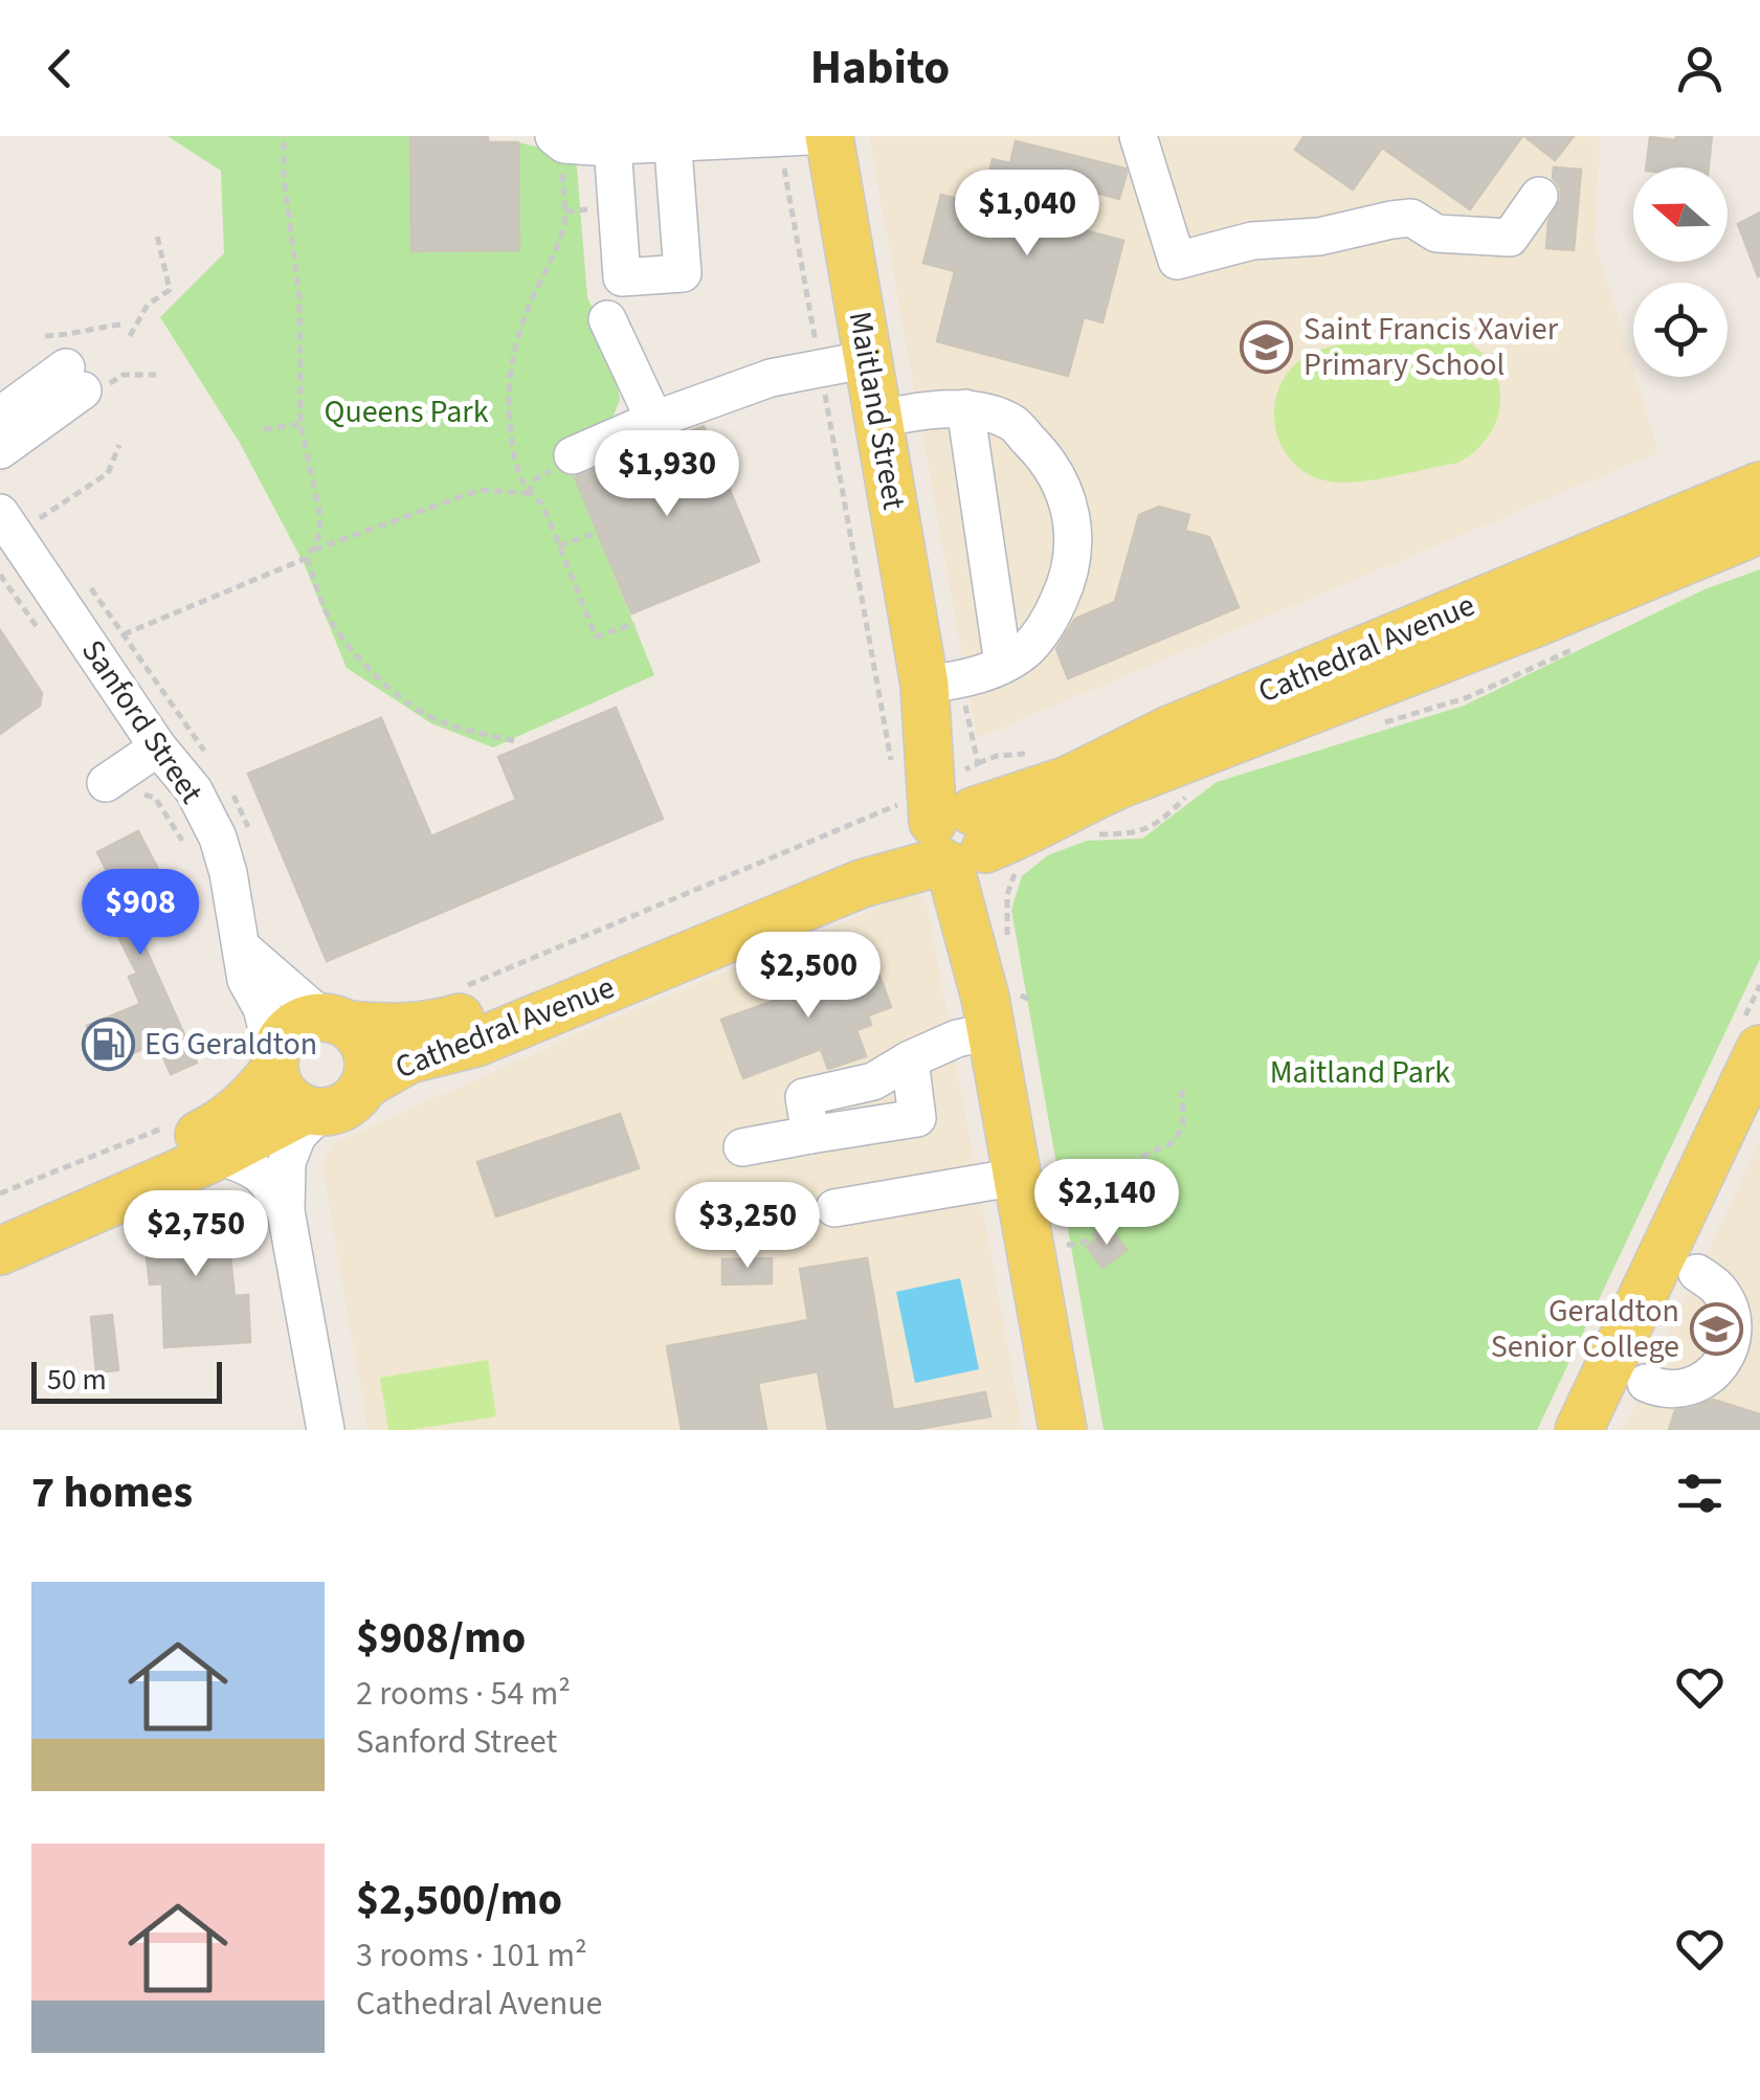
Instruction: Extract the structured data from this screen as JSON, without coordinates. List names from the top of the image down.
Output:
{
  "streets": {
    "main road": ["Maitland Street", "Cathedral Avenue"],
    "street": ["Sanford Street"]
  },
  "crossings": [
    ["Maitland Street", "Cathedral Avenue"],
    ["Cathedral Avenue", "Sanford Street"]
  ],
  "parks": ["Queens Park", "Maitland Park"],
  "places": {
    "school or university": ["Saint Francis Xavier Primary School", "Geraldton Senior College"],
    "fuel station": ["EG Geraldton"]
  },
  "scale_bar": "50 m",
  "north": "left",
  "page": {
    "header": "Habito",
    "price": [
      "$1,040",
      "$1,930",
      "$908",
      "$2,500",
      "$2,140",
      "$3,250",
      "$2,750"
    ],
    "scale": "50 m",
    "heading": "7 homes",
    "list": [
      {
        "name": "$908/mo",
        "note": "2 rooms · 54 m² · Sanford Street"
      },
      {
        "name": "$2,500/mo",
        "note": "3 rooms · 101 m² · Cathedral Avenue"
      }
    ]
  }
}
